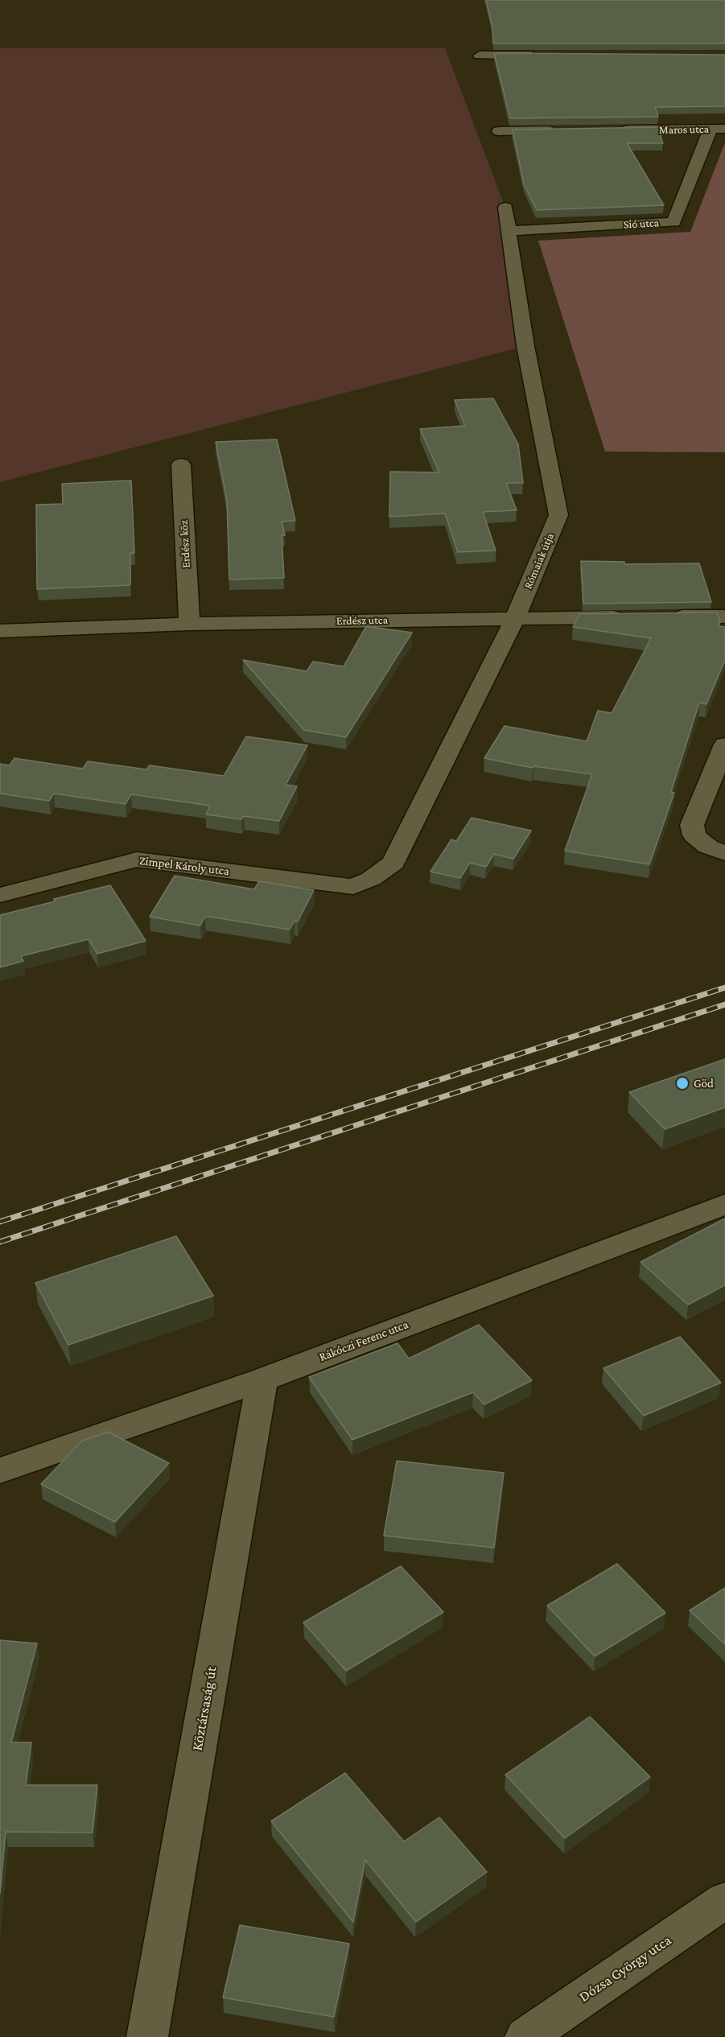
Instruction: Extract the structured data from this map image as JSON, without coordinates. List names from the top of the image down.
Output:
{
  "streets": {
    "street": [
      "Maros utca",
      "Sió utca",
      "Erdész köz",
      "Rómaiak útja",
      "Erdész utca",
      "Zimpel Károly utca",
      "Rákóczi Ferenc utca",
      "Köztársaság út",
      "Dózsa György utca"
    ]
  },
  "crossings": [
    ["Maros utca", "Sió utca"],
    ["Sió utca", "Rómaiak útja"],
    ["Erdész köz", "Erdész utca"],
    ["Rómaiak útja", "Erdész utca"],
    ["Rómaiak útja", "Zimpel Károly utca"],
    ["Rákóczi Ferenc utca", "Köztársaság út"]
  ],
  "places": ["Göd"]
}
